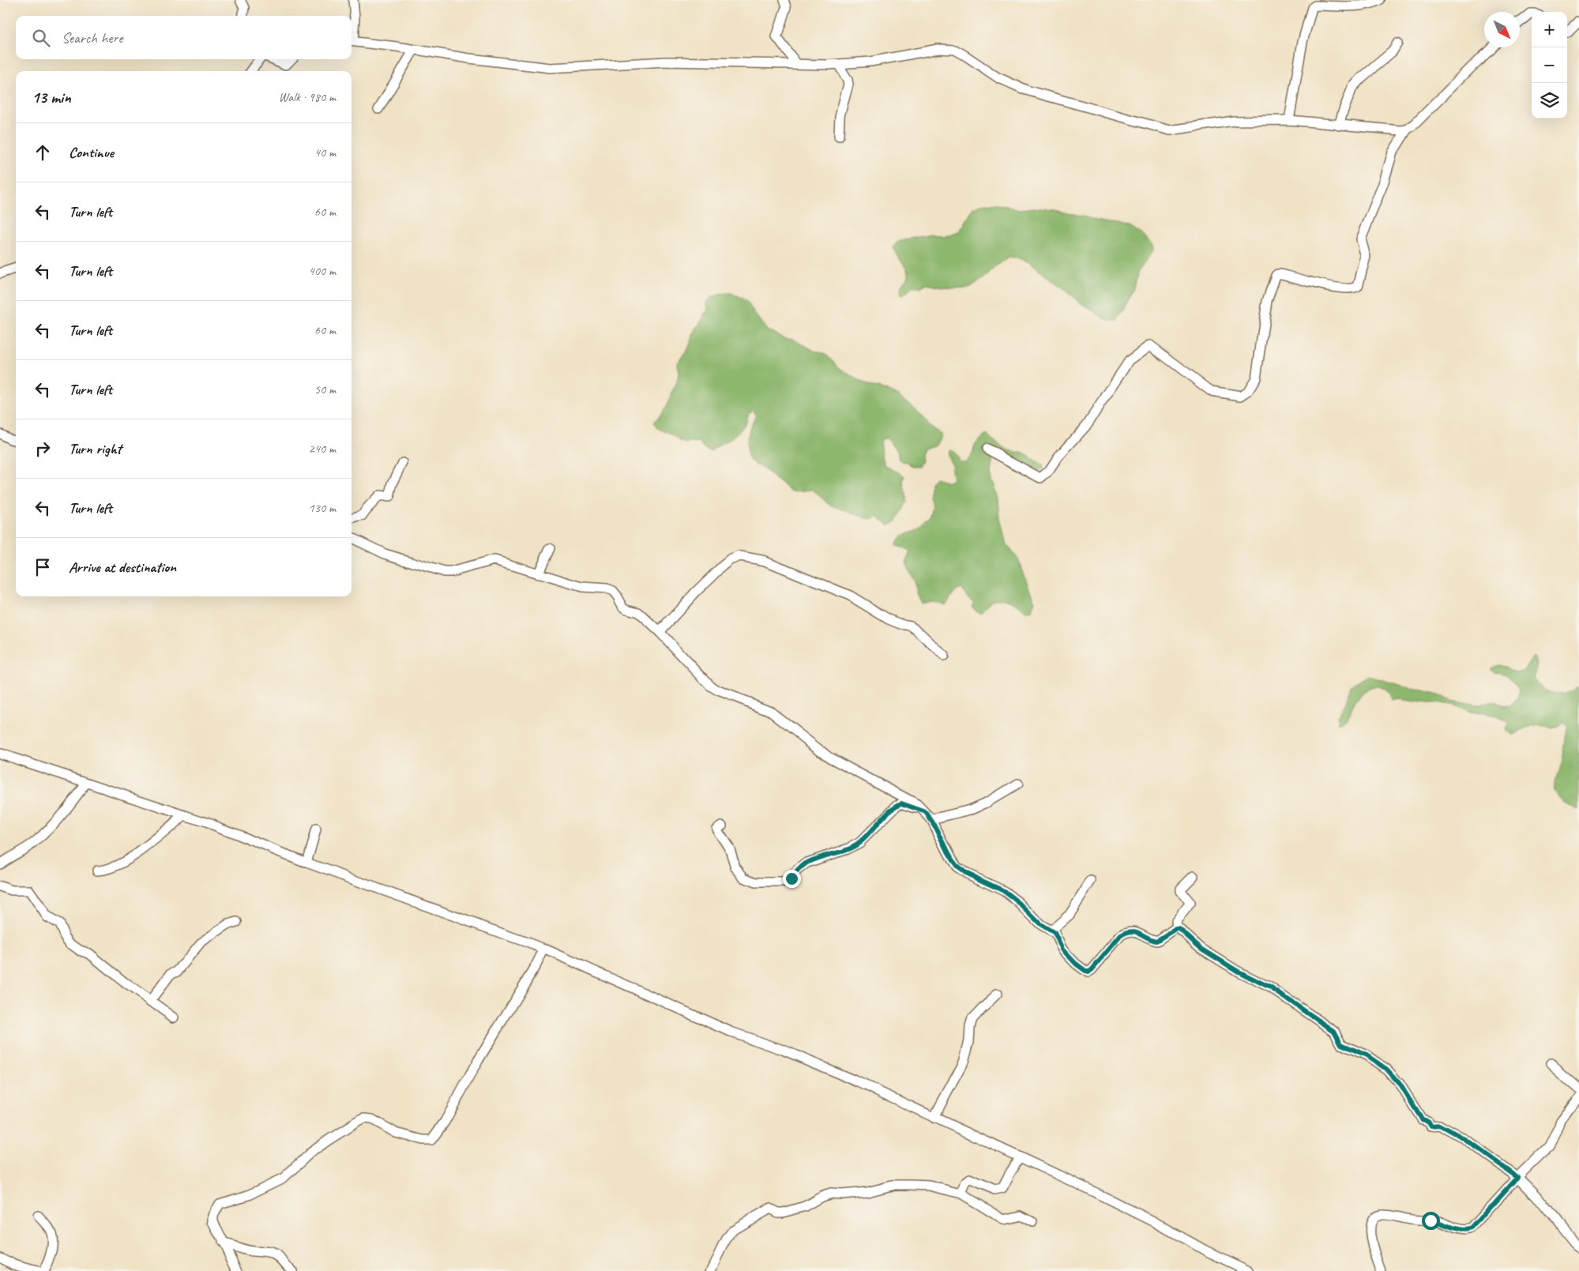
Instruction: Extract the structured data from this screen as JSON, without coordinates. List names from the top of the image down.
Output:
{
  "north": "bottom right",
  "page": {
    "map_buttons": ["+", "−"],
    "search": "Search here",
    "heading": ["13 min", "Walk · 980 m"],
    "list": [
      ["Continue", "40 m"],
      ["Turn left", "60 m"],
      ["Turn left", "400 m"],
      ["Turn left", "60 m"],
      ["Turn left", "50 m"],
      ["Turn right", "240 m"],
      ["Turn left", "130 m"],
      "Arrive at destination"
    ]
  }
}
